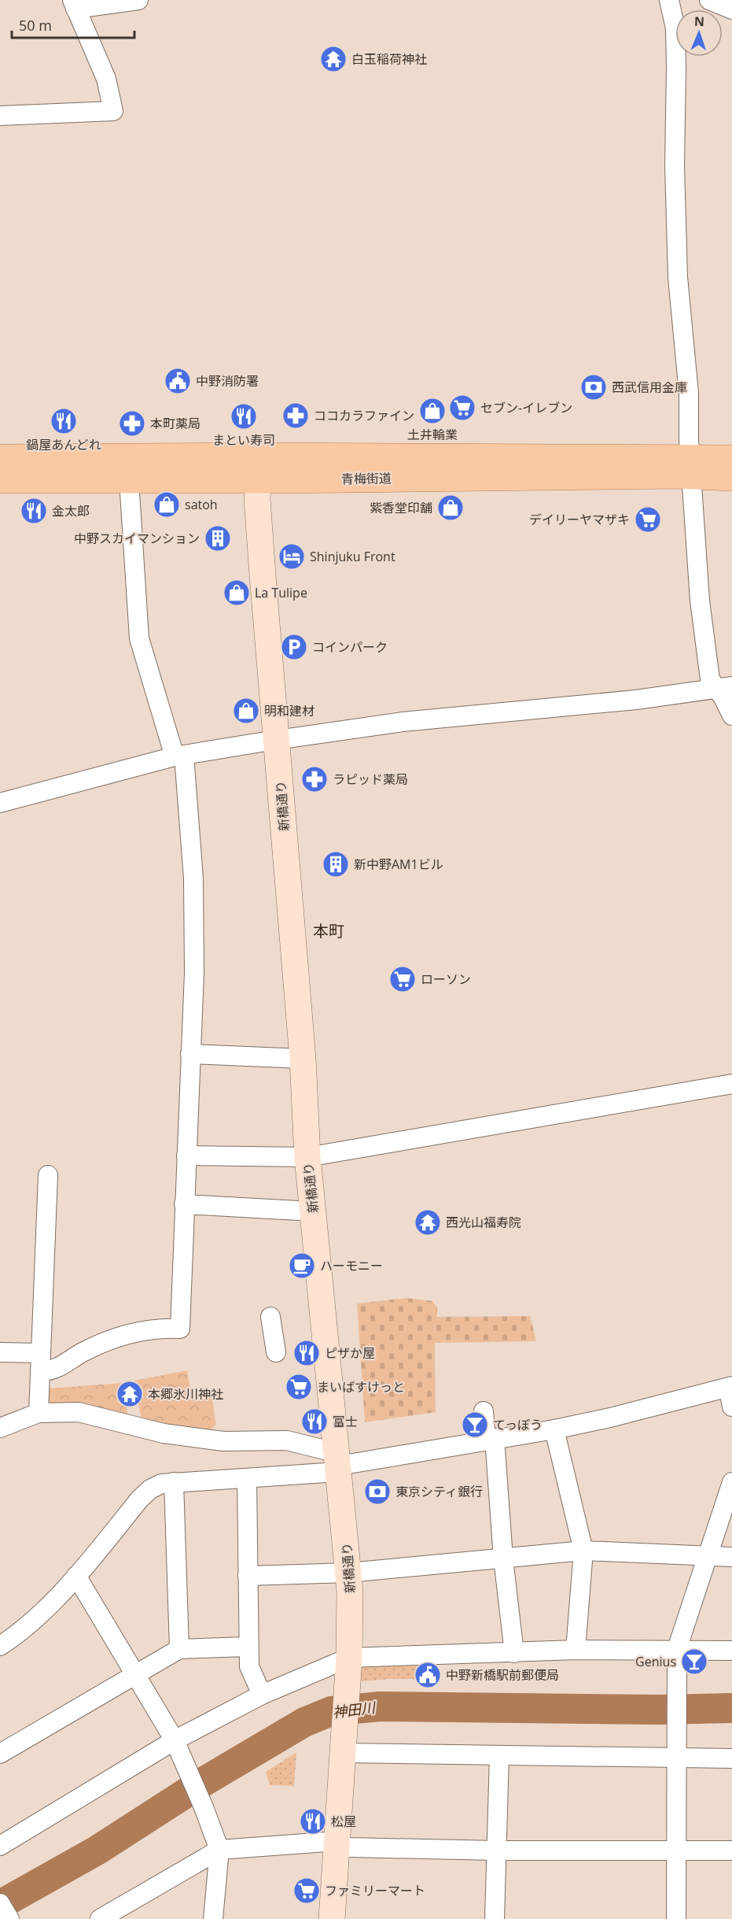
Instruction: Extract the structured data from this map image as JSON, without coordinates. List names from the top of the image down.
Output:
{
  "streets": {
    "main road": ["青梅街道"],
    "street": ["新橋通り"]
  },
  "crossings": [
    ["青梅街道", "新橋通り"]
  ],
  "districts": ["本町"],
  "water": ["神田川"],
  "places": {
    "temple": ["白玉稲荷神社", "西光山福寿院", "本郷氷川神社"],
    "public building": ["中野消防署", "中野新橋駅前郵便局"],
    "bank": ["西武信用金庫", "東京シティ銀行"],
    "supermarket": [
      "セブン-イレブン",
      "デイリーヤマザキ",
      "ローソン",
      "まいばすけっと",
      "ファミリーマート"
    ],
    "shop": [
      "土井輪業",
      "satoh",
      "紫香堂印舗",
      "La Tulipe",
      "明和建材"
    ],
    "pharmacy": ["ココカラファイン", "本町薬局", "ラピッド薬局"],
    "restaurant": [
      "まとい寿司",
      "鍋屋あんどれ",
      "金太郎",
      "ピザか屋",
      "富士",
      "松屋"
    ],
    "building": ["中野スカイマンション", "新中野AM1ビル"],
    "hotel": ["Shinjuku Front"],
    "parking": ["コインパーク"],
    "cafe": ["ハーモニー"],
    "bar": ["てっぽう", "Genius"]
  },
  "scale_bar": "50 m",
  "north": "top"
}
